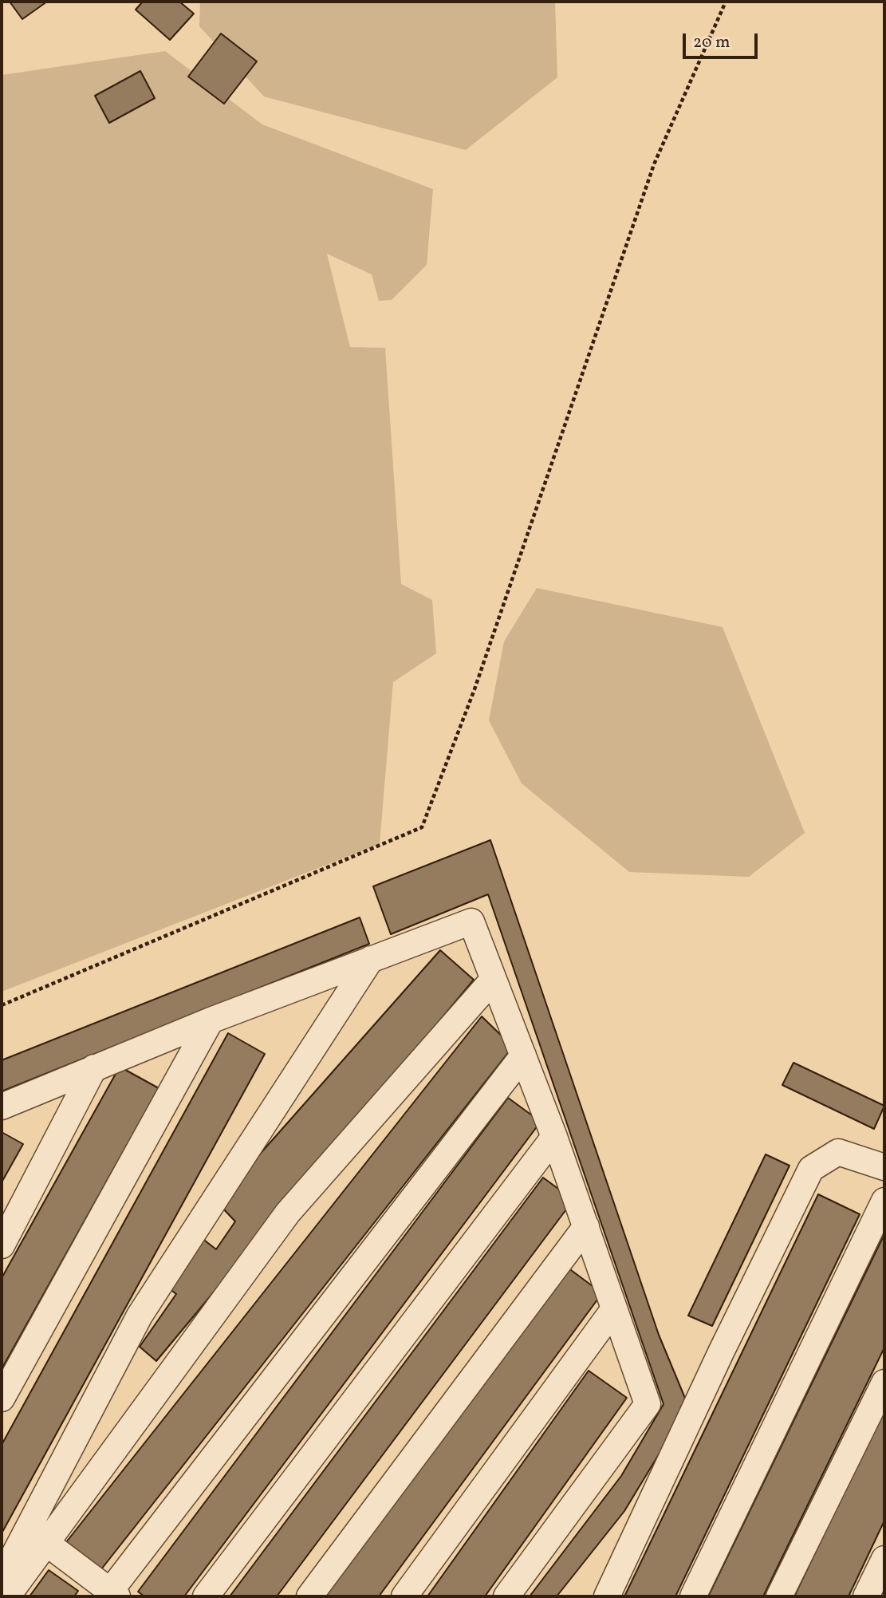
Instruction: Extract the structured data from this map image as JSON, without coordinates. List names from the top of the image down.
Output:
{
  "scale_bar": "20 m"
}
